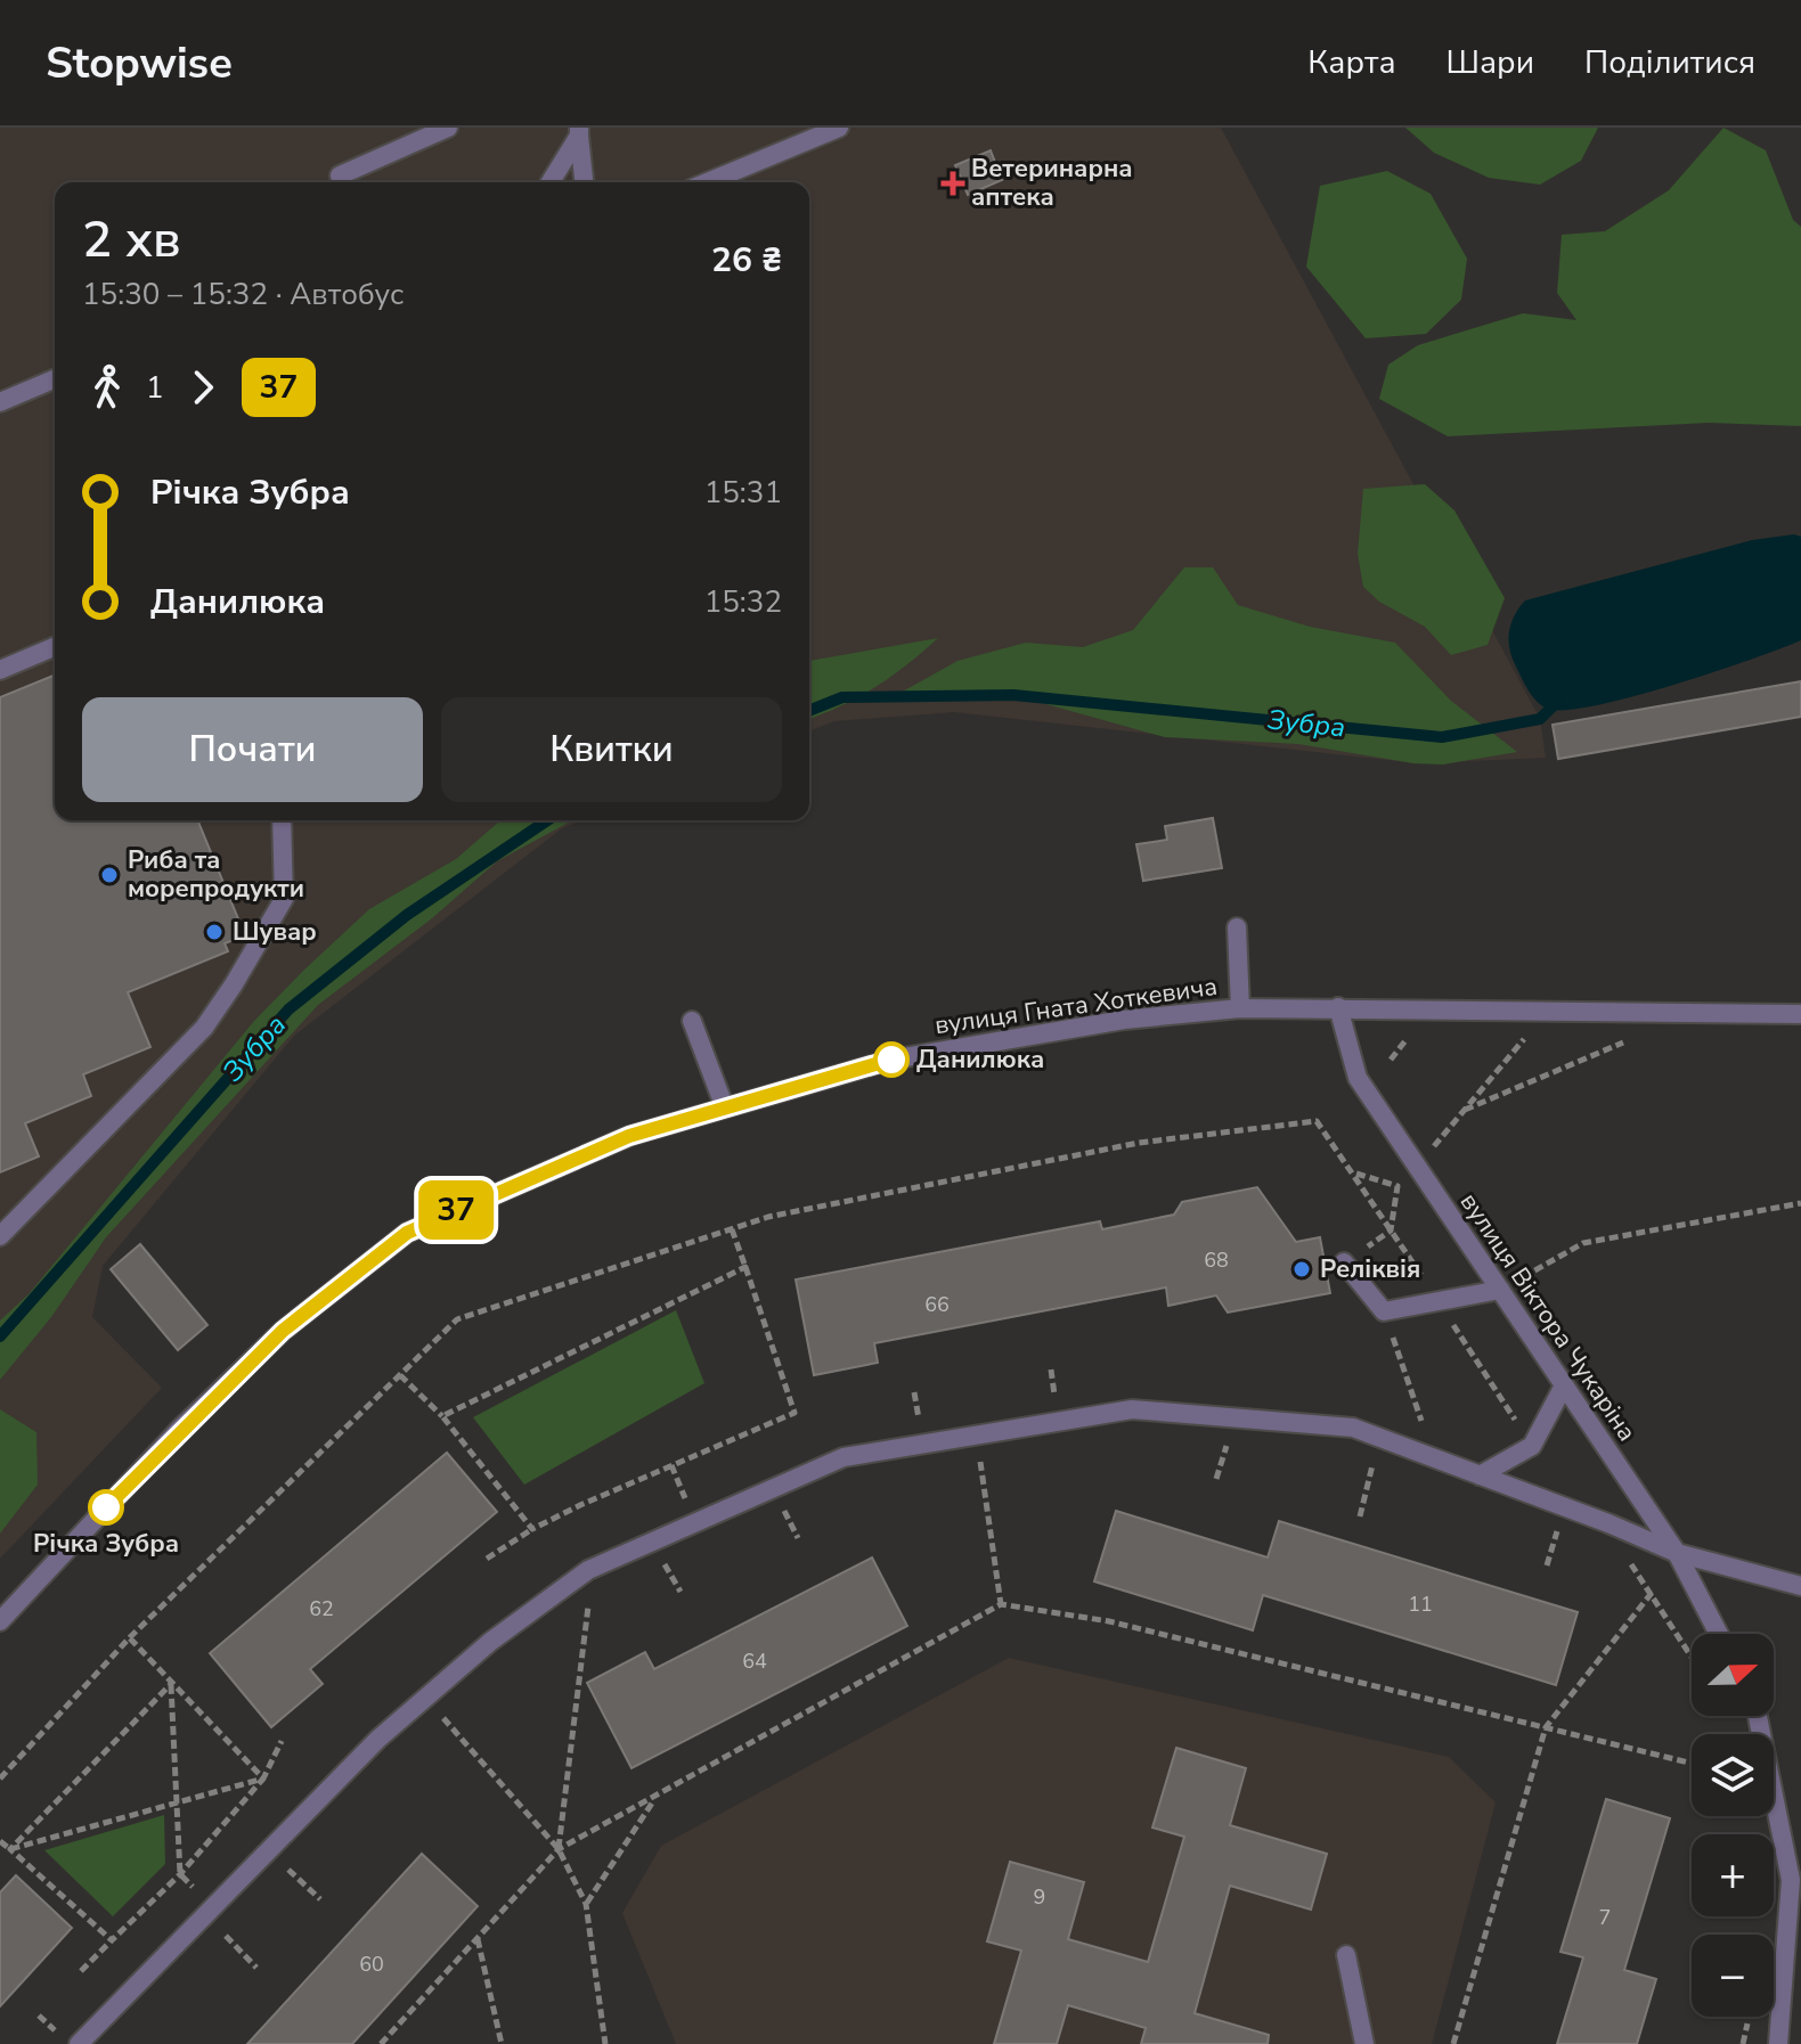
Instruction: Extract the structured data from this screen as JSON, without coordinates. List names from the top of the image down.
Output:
{
  "streets": {
    "street": ["вулиця Гната Хоткевича", "вулиця Віктора Чукаріна"]
  },
  "crossings": [
    ["вулиця Гната Хоткевича", "вулиця Віктора Чукаріна"]
  ],
  "water": ["Зубра"],
  "places": {
    "health": ["Ветеринарна аптека"],
    "other": [
      "Риба та морепродукти",
      "Шувар",
      "Данилюка",
      "Реліквія",
      "Річка Зубра"
    ]
  },
  "lines": ["bus line 37"],
  "house_numbers": [
    "68",
    "66",
    "11",
    "62",
    "64",
    "9",
    "7",
    "60"
  ],
  "north": "right",
  "page": {
    "header": "Stopwise",
    "nav": ["Карта", "Шари", "Поділитися"],
    "on_map": "37",
    "heading": ["2 хв", "15:30 – 15:32 · Автобус", "26 ₴"],
    "legs": ["1", "37"],
    "list": [
      {
        "name": "Річка Зубра",
        "value": "15:31"
      },
      {
        "name": "Данилюка",
        "value": "15:32"
      }
    ],
    "buttons": ["Почати", "Квитки"],
    "map_buttons": ["+", "−"]
  }
}
